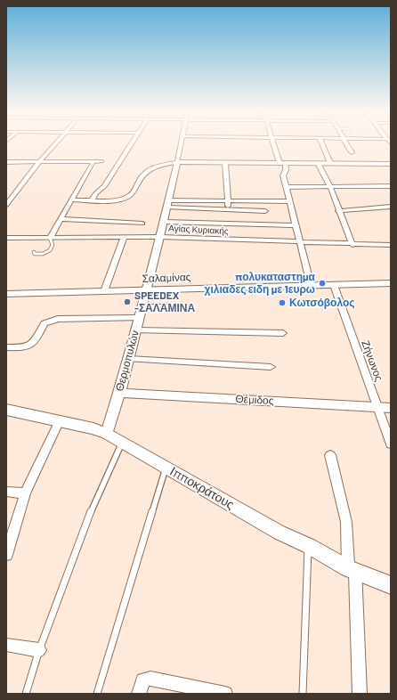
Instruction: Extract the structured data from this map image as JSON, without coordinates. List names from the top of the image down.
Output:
{
  "streets": {
    "main road": ["Σαλαμίνας", "Ιπποκράτους"],
    "street": [
      "Αγίας Κυριακής",
      "Θερμοπυλών",
      "Ζήνωνος",
      "Θέμιδος"
    ]
  },
  "crossings": [
    ["Αγίας Κυριακής", "Θερμοπυλών"],
    ["Σαλαμίνας", "Θερμοπυλών"],
    ["Σαλαμίνας", "Ζήνωνος"],
    ["Θερμοπυλών", "Θέμιδος"],
    ["Θερμοπυλών", "Ιπποκράτους"],
    ["Ζήνωνος", "Θέμιδος"]
  ],
  "places": ["πολυκαταστημα χιλιαδες ειδη με 1ευρω", "SPEEDEX -ΣΑΛΑΜΙΝΑ", "Κωτσόβολος"]
}
